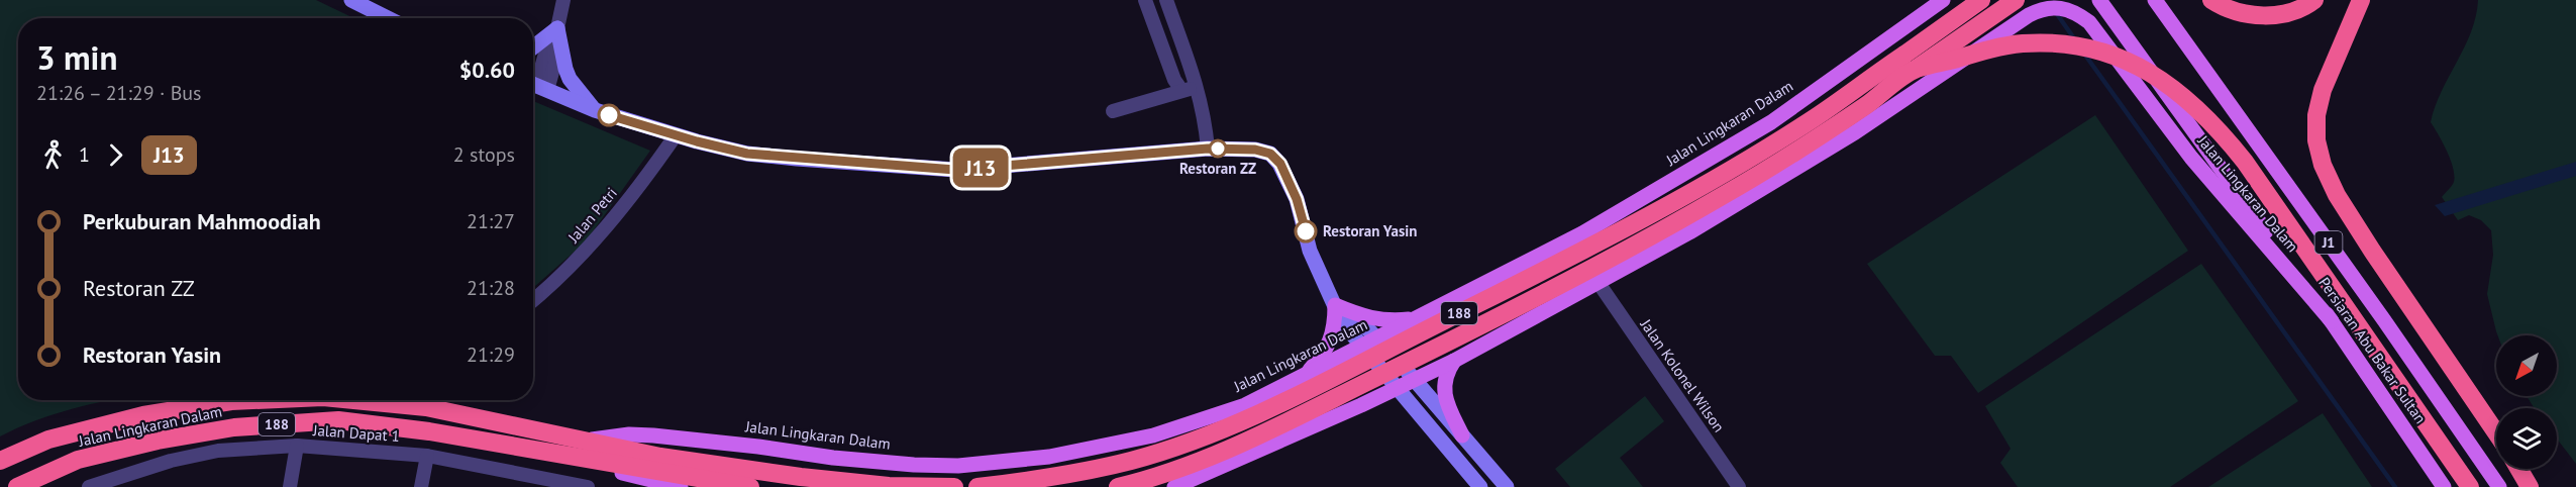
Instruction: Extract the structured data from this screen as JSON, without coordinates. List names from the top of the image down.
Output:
{
  "streets": {
    "highway": ["Jalan Lingkaran Dalam", "188"],
    "main road": ["J1", "Persiaran Abu Bakar Sultan"],
    "street": ["Jalan Petri", "Jalan Kolonel Wilson", "Jalan Dapat 1"]
  },
  "crossings": [
    ["Jalan Lingkaran Dalam", "Persiaran Abu Bakar Sultan"],
    ["Jalan Lingkaran Dalam", "Jalan Kolonel Wilson"]
  ],
  "places": ["Restoran ZZ", "Restoran Yasin"],
  "lines": ["bus line J13"],
  "north": "bottom left",
  "page": {
    "on_map": "J13",
    "heading": ["3 min", "21:26 – 21:29 · Bus", "$0.60"],
    "legs": ["1", "J13", "2 stops"],
    "list": [
      {
        "name": "Perkuburan Mahmoodiah",
        "value": "21:27"
      },
      {
        "name": "Restoran ZZ",
        "value": "21:28"
      },
      {
        "name": "Restoran Yasin",
        "value": "21:29"
      }
    ]
  }
}
